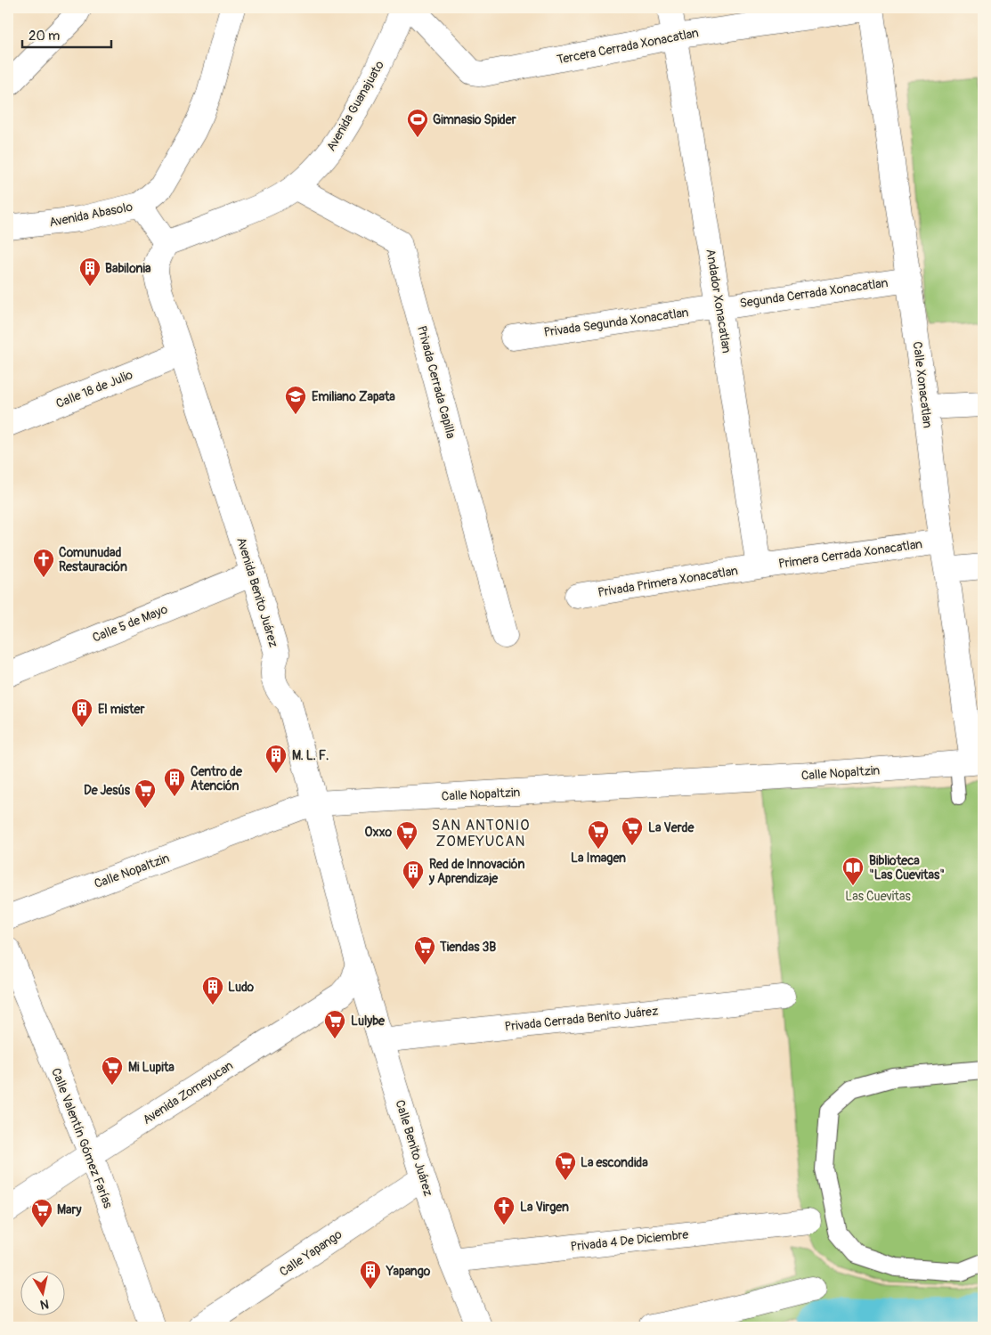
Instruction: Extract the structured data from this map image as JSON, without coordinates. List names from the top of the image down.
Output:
{
  "streets": {
    "street": [
      "Tercera Cerrada Xonacatlan",
      "Avenida Guanajuato",
      "Avenida Abasolo",
      "Segunda Cerrada Xonacatlan",
      "Andador Xonacatlan",
      "Privada Segunda Xonacatlan",
      "Privada Cerrada Capilla",
      "Calle Xonacatlan",
      "Calle 18 de Julio",
      "Primera Cerrada Xonacatlan",
      "Privada Primera Xonacatlan",
      "Avenida Benito Juárez",
      "Calle 5 de Mayo",
      "Calle Nopaltzin",
      "Privada Cerrada Benito Juárez",
      "Avenida Zomeyucan",
      "Calle Valentín Gómez Farías",
      "Calle Benito Juárez",
      "Privada 4 De Diciembre",
      "Calle Yapango"
    ]
  },
  "crossings": [
    ["Tercera Cerrada Xonacatlan", "Andador Xonacatlan"],
    ["Tercera Cerrada Xonacatlan", "Calle Xonacatlan"],
    ["Avenida Guanajuato", "Privada Cerrada Capilla"],
    ["Avenida Guanajuato", "Avenida Benito Juárez"],
    ["Segunda Cerrada Xonacatlan", "Andador Xonacatlan"],
    ["Segunda Cerrada Xonacatlan", "Privada Segunda Xonacatlan"],
    ["Segunda Cerrada Xonacatlan", "Calle Xonacatlan"],
    ["Andador Xonacatlan", "Privada Segunda Xonacatlan"],
    ["Andador Xonacatlan", "Primera Cerrada Xonacatlan"],
    ["Andador Xonacatlan", "Privada Primera Xonacatlan"],
    ["Calle Xonacatlan", "Primera Cerrada Xonacatlan"],
    ["Calle Xonacatlan", "Calle Nopaltzin"],
    ["Calle 18 de Julio", "Avenida Benito Juárez"],
    ["Primera Cerrada Xonacatlan", "Privada Primera Xonacatlan"],
    ["Avenida Benito Juárez", "Calle 5 de Mayo"],
    ["Avenida Benito Juárez", "Calle Nopaltzin"],
    ["Avenida Benito Juárez", "Avenida Zomeyucan"],
    ["Avenida Benito Juárez", "Calle Benito Juárez"],
    ["Privada Cerrada Benito Juárez", "Calle Benito Juárez"],
    ["Avenida Zomeyucan", "Calle Valentín Gómez Farías"],
    ["Avenida Zomeyucan", "Calle Benito Juárez"],
    ["Calle Benito Juárez", "Privada 4 De Diciembre"],
    ["Calle Benito Juárez", "Calle Yapango"]
  ],
  "districts": ["SAN ANTONIO ZOMEYUCAN"],
  "parks": ["Las Cuevitas"],
  "places": {
    "sports": ["Gimnasio Spider"],
    "building": [
      "Babilonia",
      "El mister",
      "M. L. F.",
      "Centro de Atención",
      "Red de Innovación y Aprendizaje",
      "Ludo",
      "Yapango"
    ],
    "school or university": ["Emiliano Zapata"],
    "church": ["Comunudad Restauración", "La Virgen"],
    "supermarket": [
      "De Jesús",
      "La Verde",
      "La Imagen",
      "Oxxo",
      "Tiendas 3B",
      "Lulybe",
      "Mi Lupita",
      "La escondida",
      "Mary"
    ],
    "library": ["Biblioteca \"Las Cuevitas\""]
  },
  "scale_bar": "20 m",
  "north": "bottom"
}
